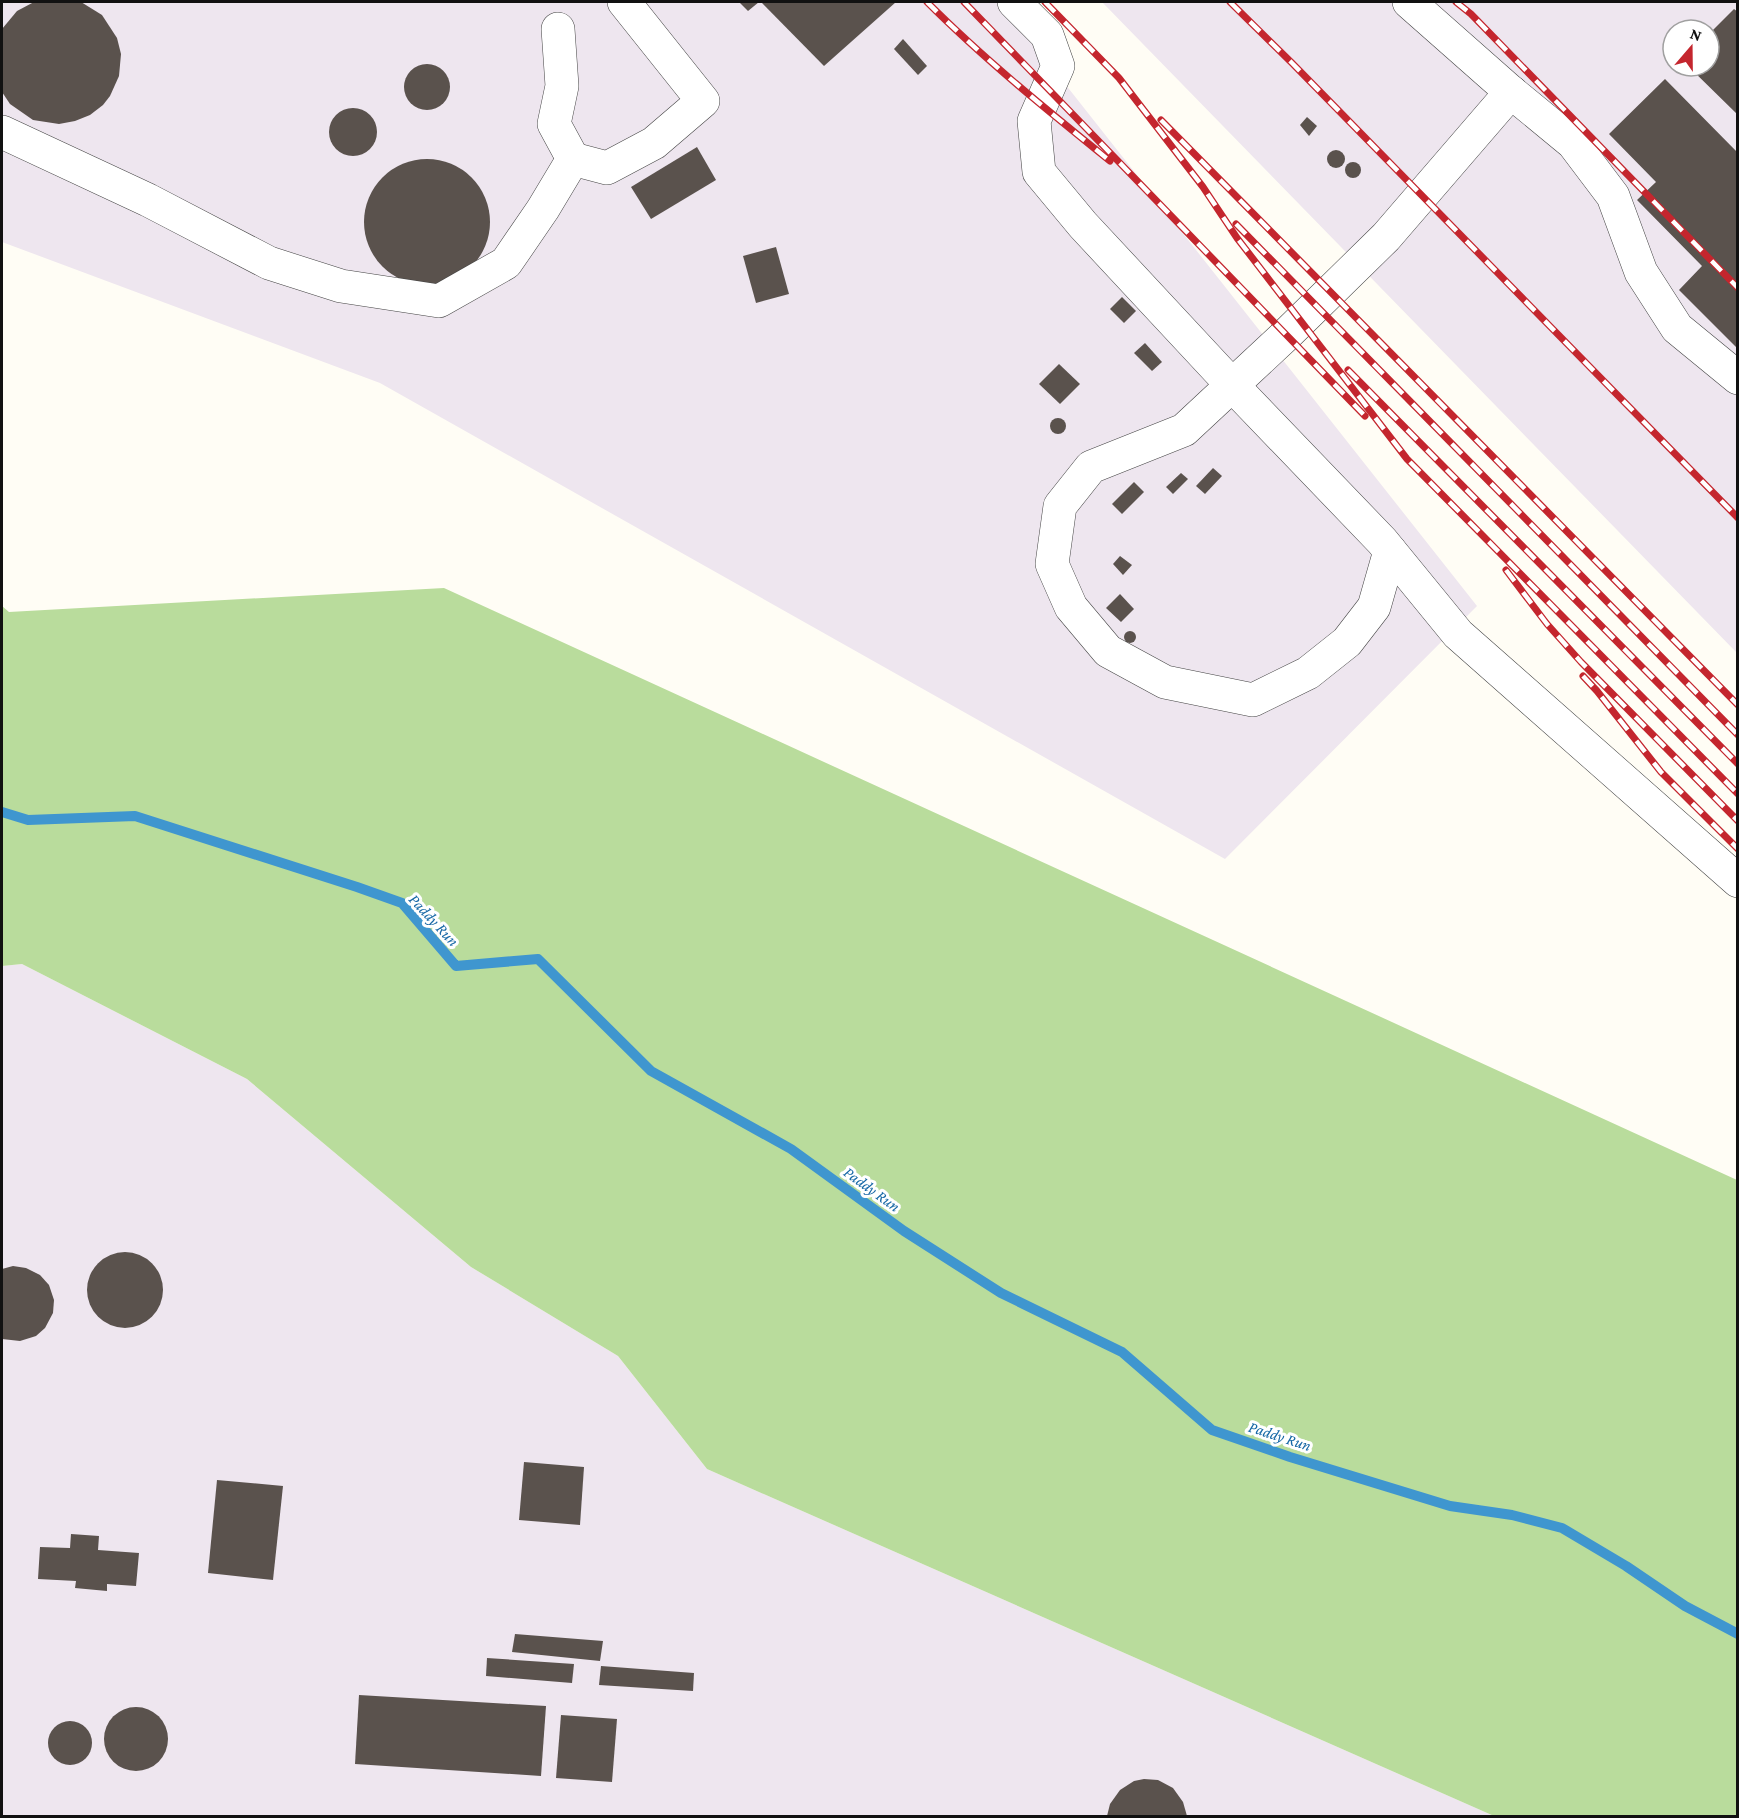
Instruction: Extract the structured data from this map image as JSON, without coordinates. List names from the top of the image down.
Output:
{
  "water": ["Paddy Run"],
  "north": "top"
}
